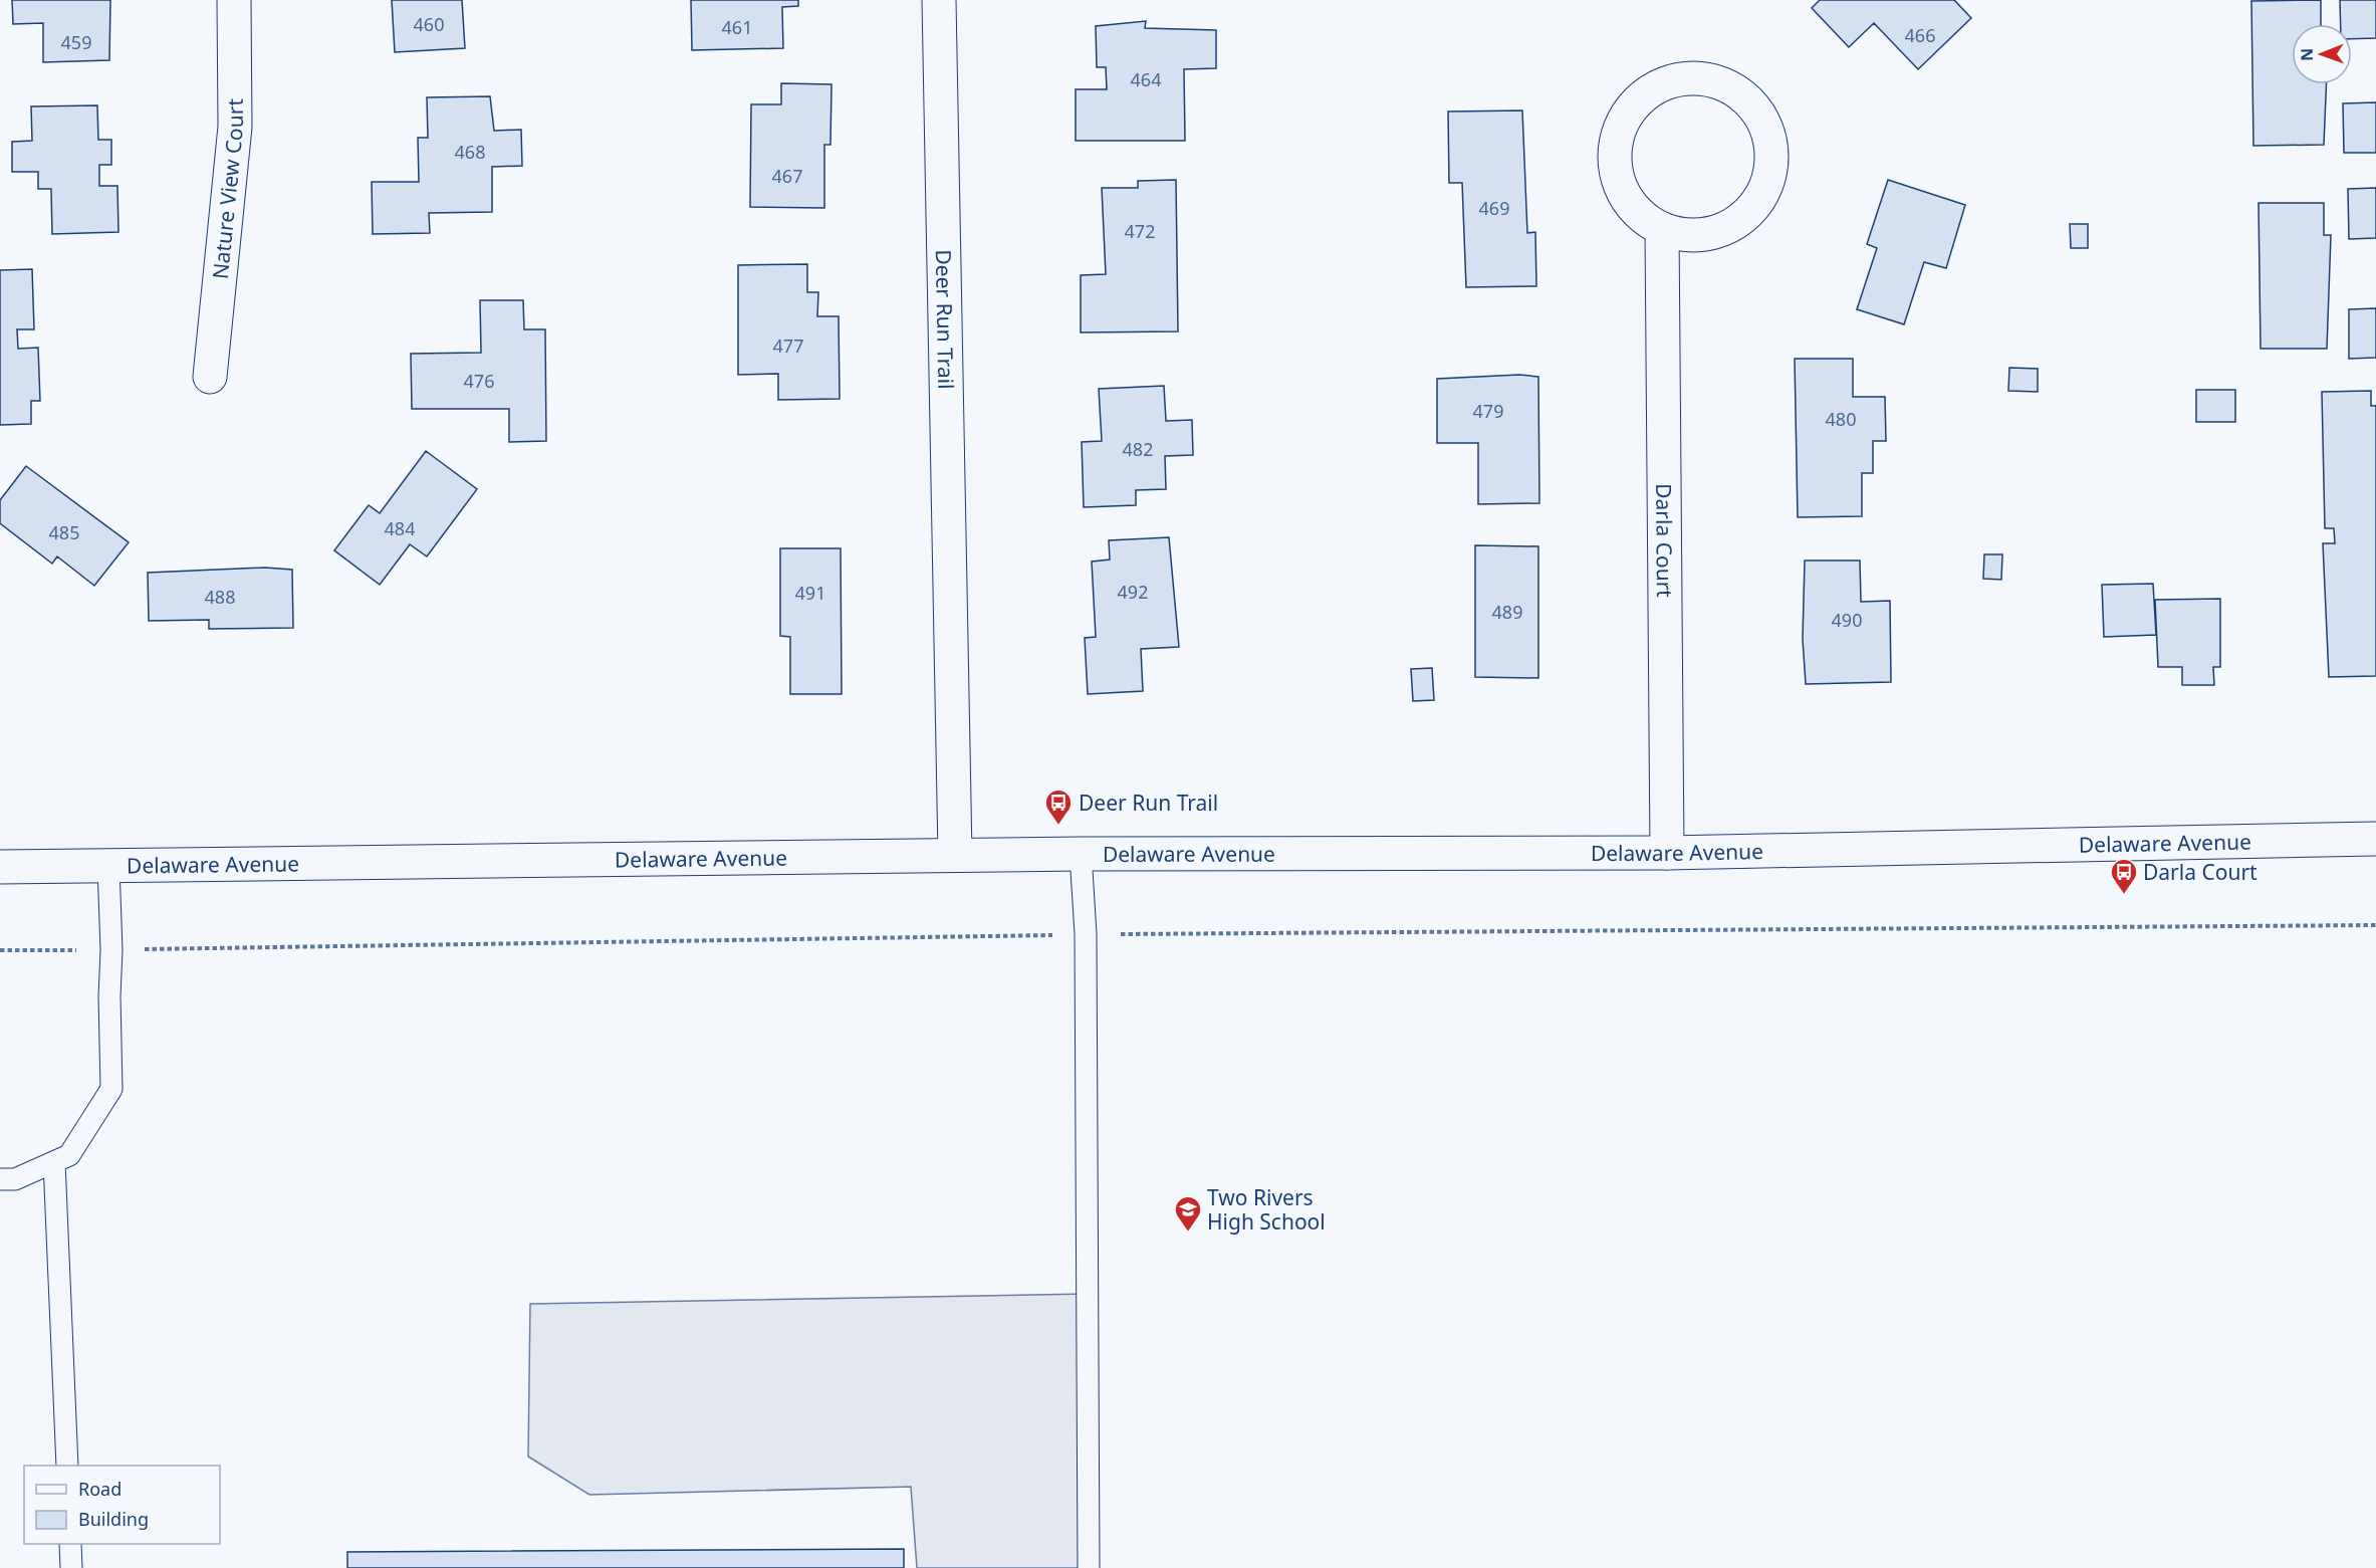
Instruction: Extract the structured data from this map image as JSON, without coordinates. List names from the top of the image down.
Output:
{
  "streets": {
    "street": [
      "Nature View Court",
      "Deer Run Trail",
      "Darla Court",
      "Delaware Avenue"
    ]
  },
  "crossings": [
    ["Deer Run Trail", "Delaware Avenue"],
    ["Darla Court", "Delaware Avenue"]
  ],
  "places": {
    "bus stop": ["Deer Run Trail", "Darla Court"],
    "school or university": ["Two Rivers High School"]
  },
  "house_numbers": [
    "460",
    "461",
    "466",
    "459",
    "464",
    "468",
    "467",
    "469",
    "472",
    "477",
    "476",
    "479",
    "480",
    "482",
    "484",
    "485",
    "492",
    "491",
    "488",
    "489",
    "490"
  ],
  "legend": ["Road", "Building"],
  "north": "left"
}
